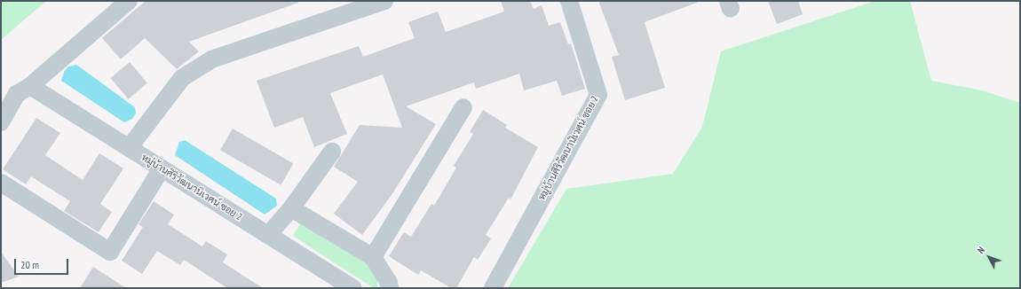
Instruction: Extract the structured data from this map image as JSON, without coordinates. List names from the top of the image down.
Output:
{
  "streets": {
    "street": ["หมู่บ้านศิริวัฒนานิเวศน์ ซอย 2"]
  },
  "scale_bar": "20 m",
  "north": "top left"
}
